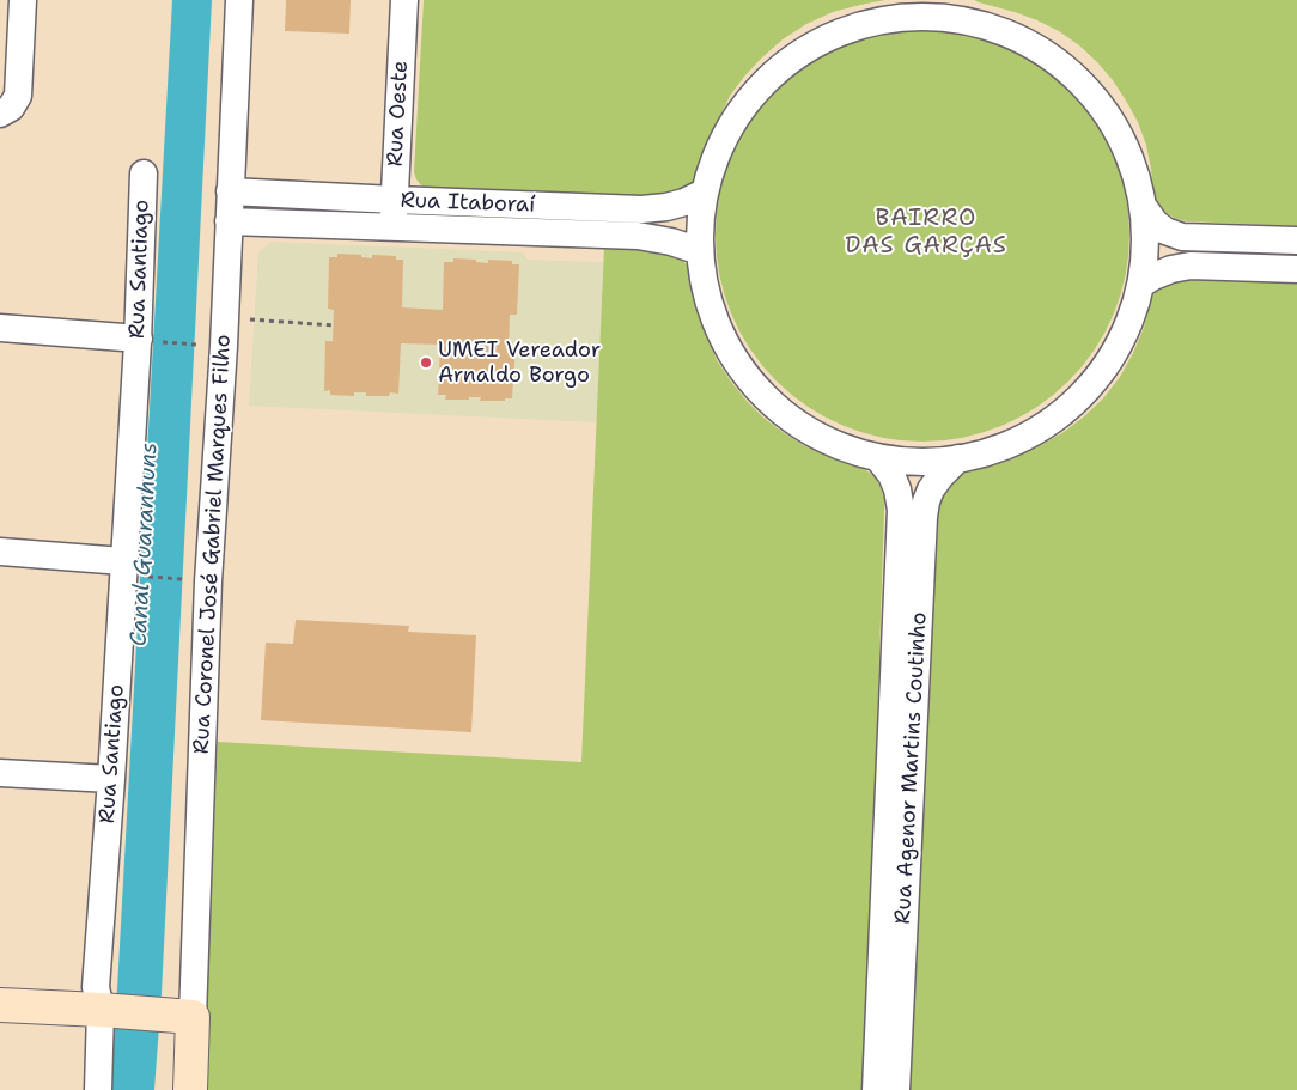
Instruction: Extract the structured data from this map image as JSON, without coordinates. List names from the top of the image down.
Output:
{
  "streets": {
    "street": [
      "Rua Oeste",
      "Rua Itaboraí",
      "Rua Santiago",
      "Rua Coronel José Gabriel Marques Filho",
      "Rua Agenor Martins Coutinho"
    ]
  },
  "crossings": [
    ["Rua Oeste", "Rua Itaboraí"],
    ["Rua Itaboraí", "Rua Coronel José Gabriel Marques Filho"]
  ],
  "districts": ["BAIRRO DAS GARÇAS"],
  "water": ["Canal Guaranhuns"],
  "places": ["UMEI Vereador Arnaldo Borgo"]
}
